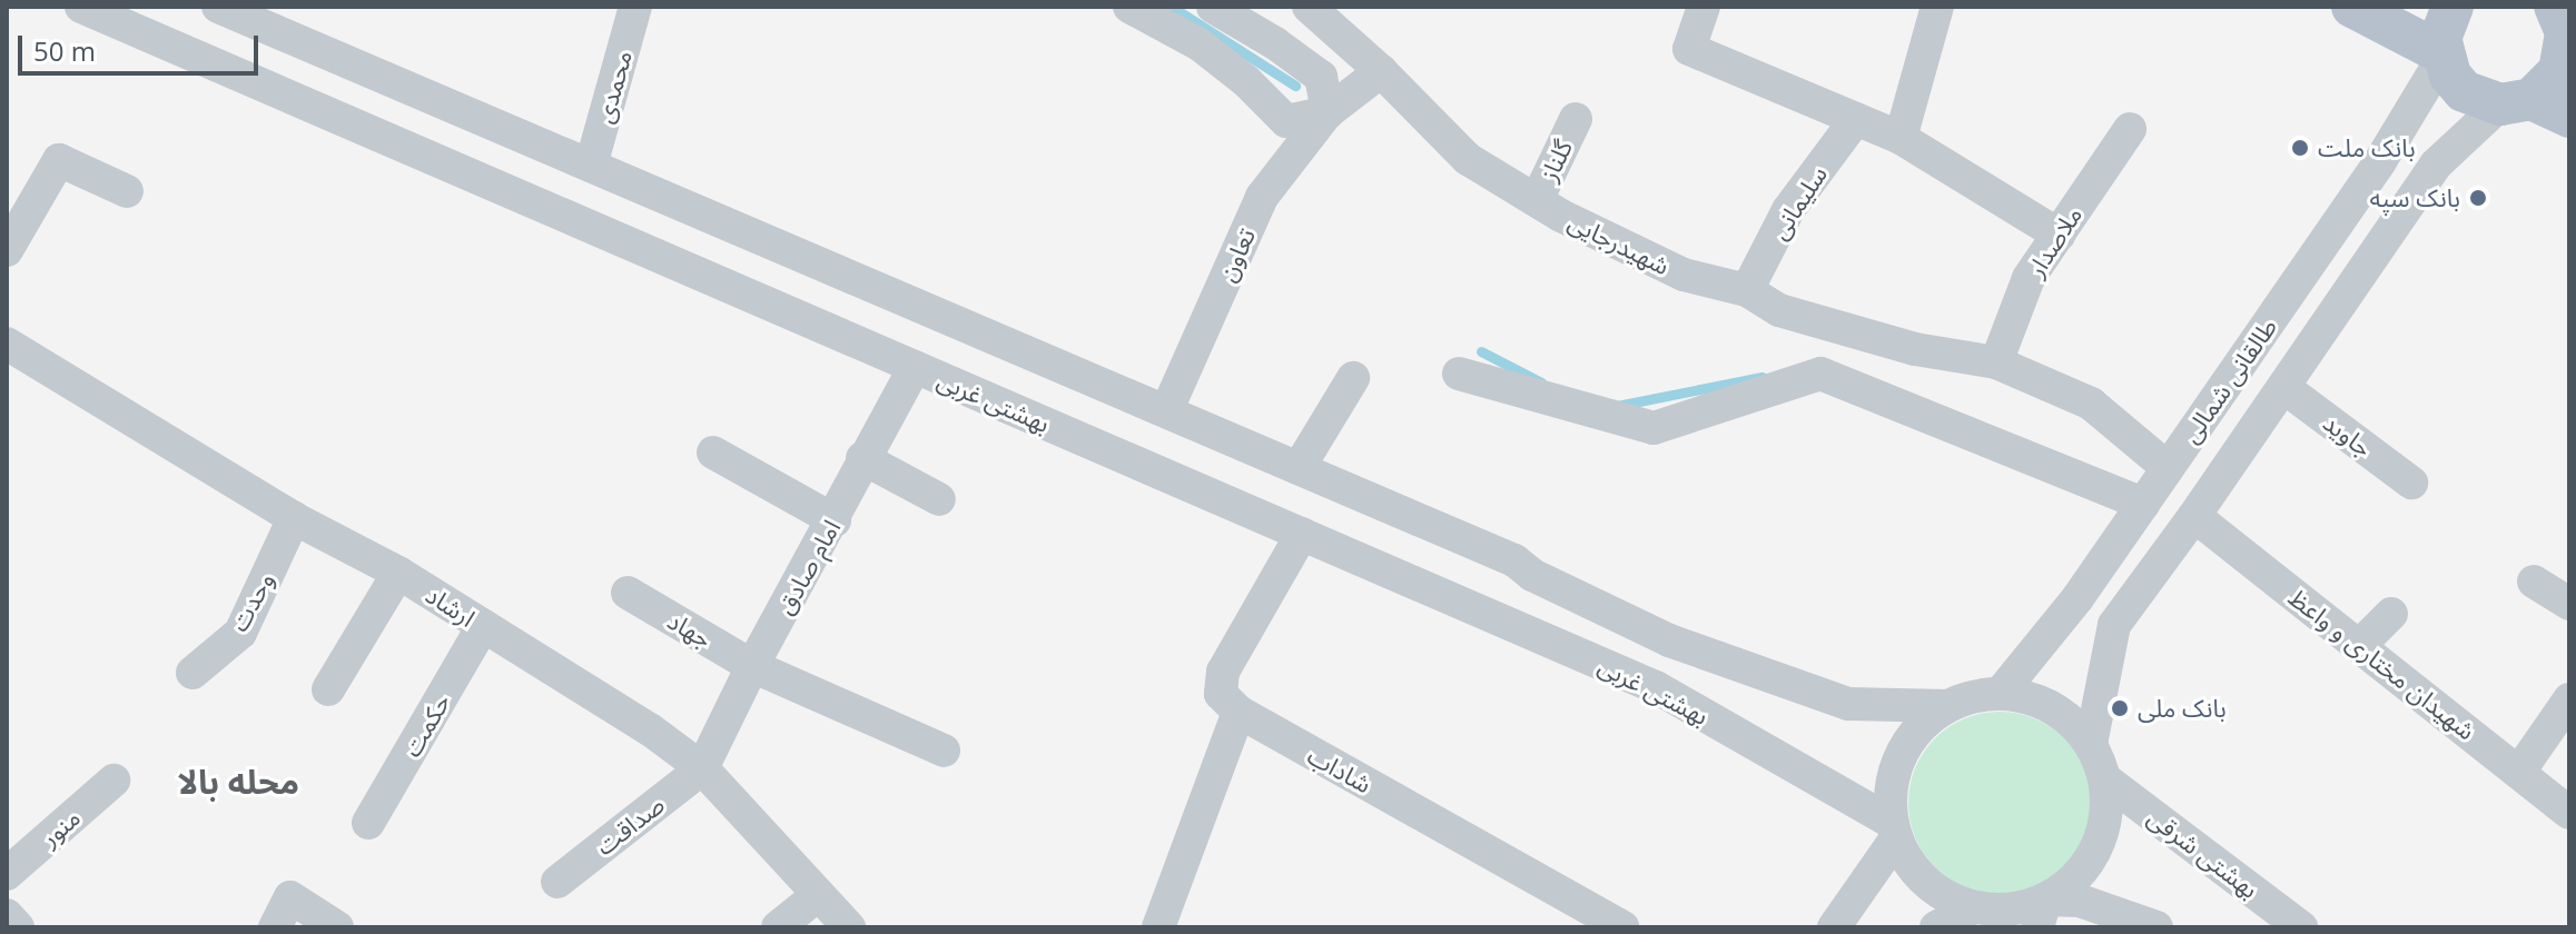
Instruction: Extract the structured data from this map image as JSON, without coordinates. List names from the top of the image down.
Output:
{
  "streets": {
    "street": [
      "محمدی",
      "گلناز",
      "سلیمانی",
      "ملاصدار",
      "شهیدرجایی",
      "تعاون",
      "طالقانی شمالی",
      "بهشتی غربی",
      "جاوید",
      "امام صادق",
      "وحدت",
      "ارشاد",
      "جهاد",
      "شهیدان مختاری و واعظ",
      "حکمت",
      "شاداب",
      "صداقت",
      "منور",
      "بهشتی شرقی"
    ]
  },
  "crossings": [
    ["محمدی", "بهشتی غربی"],
    ["گلناز", "شهیدرجایی"],
    ["سلیمانی", "شهیدرجایی"],
    ["ملاصدار", "شهیدرجایی"],
    ["شهیدرجایی", "طالقانی شمالی"],
    ["تعاون", "بهشتی غربی"],
    ["طالقانی شمالی", "بهشتی غربی"],
    ["طالقانی شمالی", "جاوید"],
    ["طالقانی شمالی", "شهیدان مختاری و واعظ"],
    ["طالقانی شمالی", "بهشتی شرقی"],
    ["بهشتی غربی", "امام صادق"],
    ["بهشتی غربی", "بهشتی شرقی"],
    ["امام صادق", "ارشاد"],
    ["امام صادق", "جهاد"],
    ["امام صادق", "صداقت"],
    ["وحدت", "ارشاد"],
    ["ارشاد", "حکمت"],
    ["ارشاد", "صداقت"]
  ],
  "districts": ["محله بالا"],
  "places": ["بانک ملت", "بانک سپه", "بانک ملی"],
  "scale_bar": "50 m"
}
